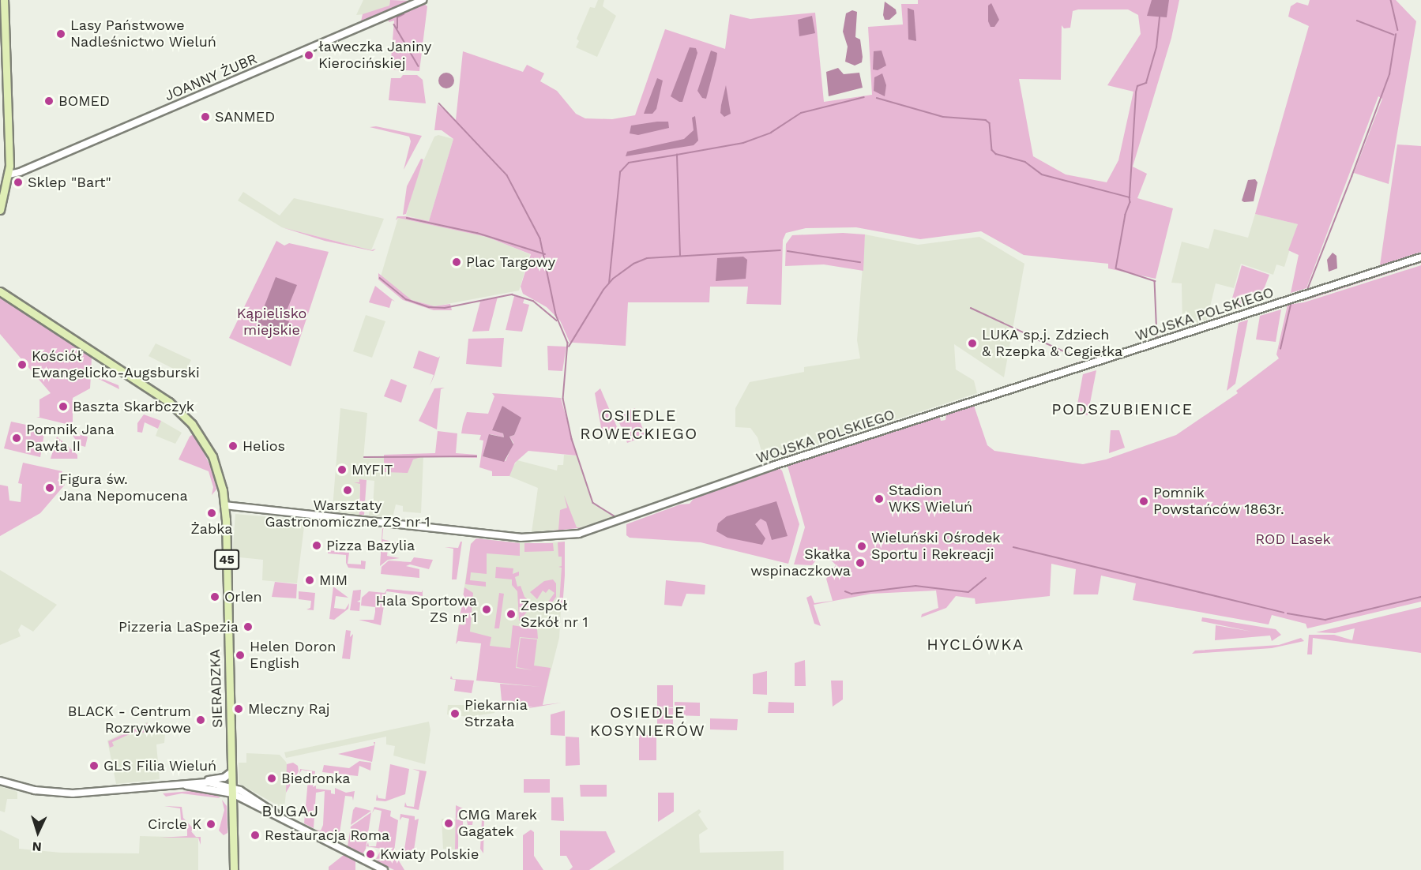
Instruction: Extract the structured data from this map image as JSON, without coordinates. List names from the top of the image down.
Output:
{
  "streets": {
    "main road": ["45", "SIERADZKA"],
    "street": ["JOANNY ŻUBR", "WOJSKA POLSKIEGO"]
  },
  "crossings": [
    ["WOJSKA POLSKIEGO", "45"],
    ["WOJSKA POLSKIEGO", "SIERADZKA"],
    ["45", "SIERADZKA"]
  ],
  "districts": [
    "PODSZUBIENICE",
    "OSIEDLE ROWECKIEGO",
    "HYCLÓWKA",
    "OSIEDLE KOSYNIERÓW",
    "BUGAJ"
  ],
  "parks": ["Kąpielisko miejskie", "ROD Lasek"],
  "places": [
    "Lasy Państwowe Nadleśnictwo Wieluń",
    "ławeczka Janiny Kierocińskiej",
    "BOMED",
    "SANMED",
    "Sklep \"Bart\"",
    "Plac Targowy",
    "LUKA sp.j. Zdziech & Rzepka & Cegiełka",
    "Kościół Ewangelicko-Augsburski",
    "Baszta Skarbczyk",
    "Pomnik Jana Pawła II",
    "Helios",
    "MYFIT",
    "Figura św. Jana Nepomucena",
    "Warsztaty Gastronomiczne ZS nr 1",
    "Stadion WKS Wieluń",
    "Pomnik Powstańców 1863r.",
    "Żabka",
    "Pizza Bazylia",
    "Wieluński Ośrodek Sportu i Rekreacji",
    "Skałka wspinaczkowa",
    "MIM",
    "Orlen",
    "Hala Sportowa ZS nr 1",
    "Zespół Szkół nr 1",
    "Pizzeria LaSpezia",
    "Helen Doron English",
    "Mleczny Raj",
    "Piekarnia Strzała",
    "BLACK - Centrum Rozrywkowe",
    "GLS Filia Wieluń",
    "Biedronka",
    "CMG Marek Gagatek",
    "Circle K",
    "Restauracja Roma",
    "Kwiaty Polskie"
  ],
  "north": "bottom"
}
